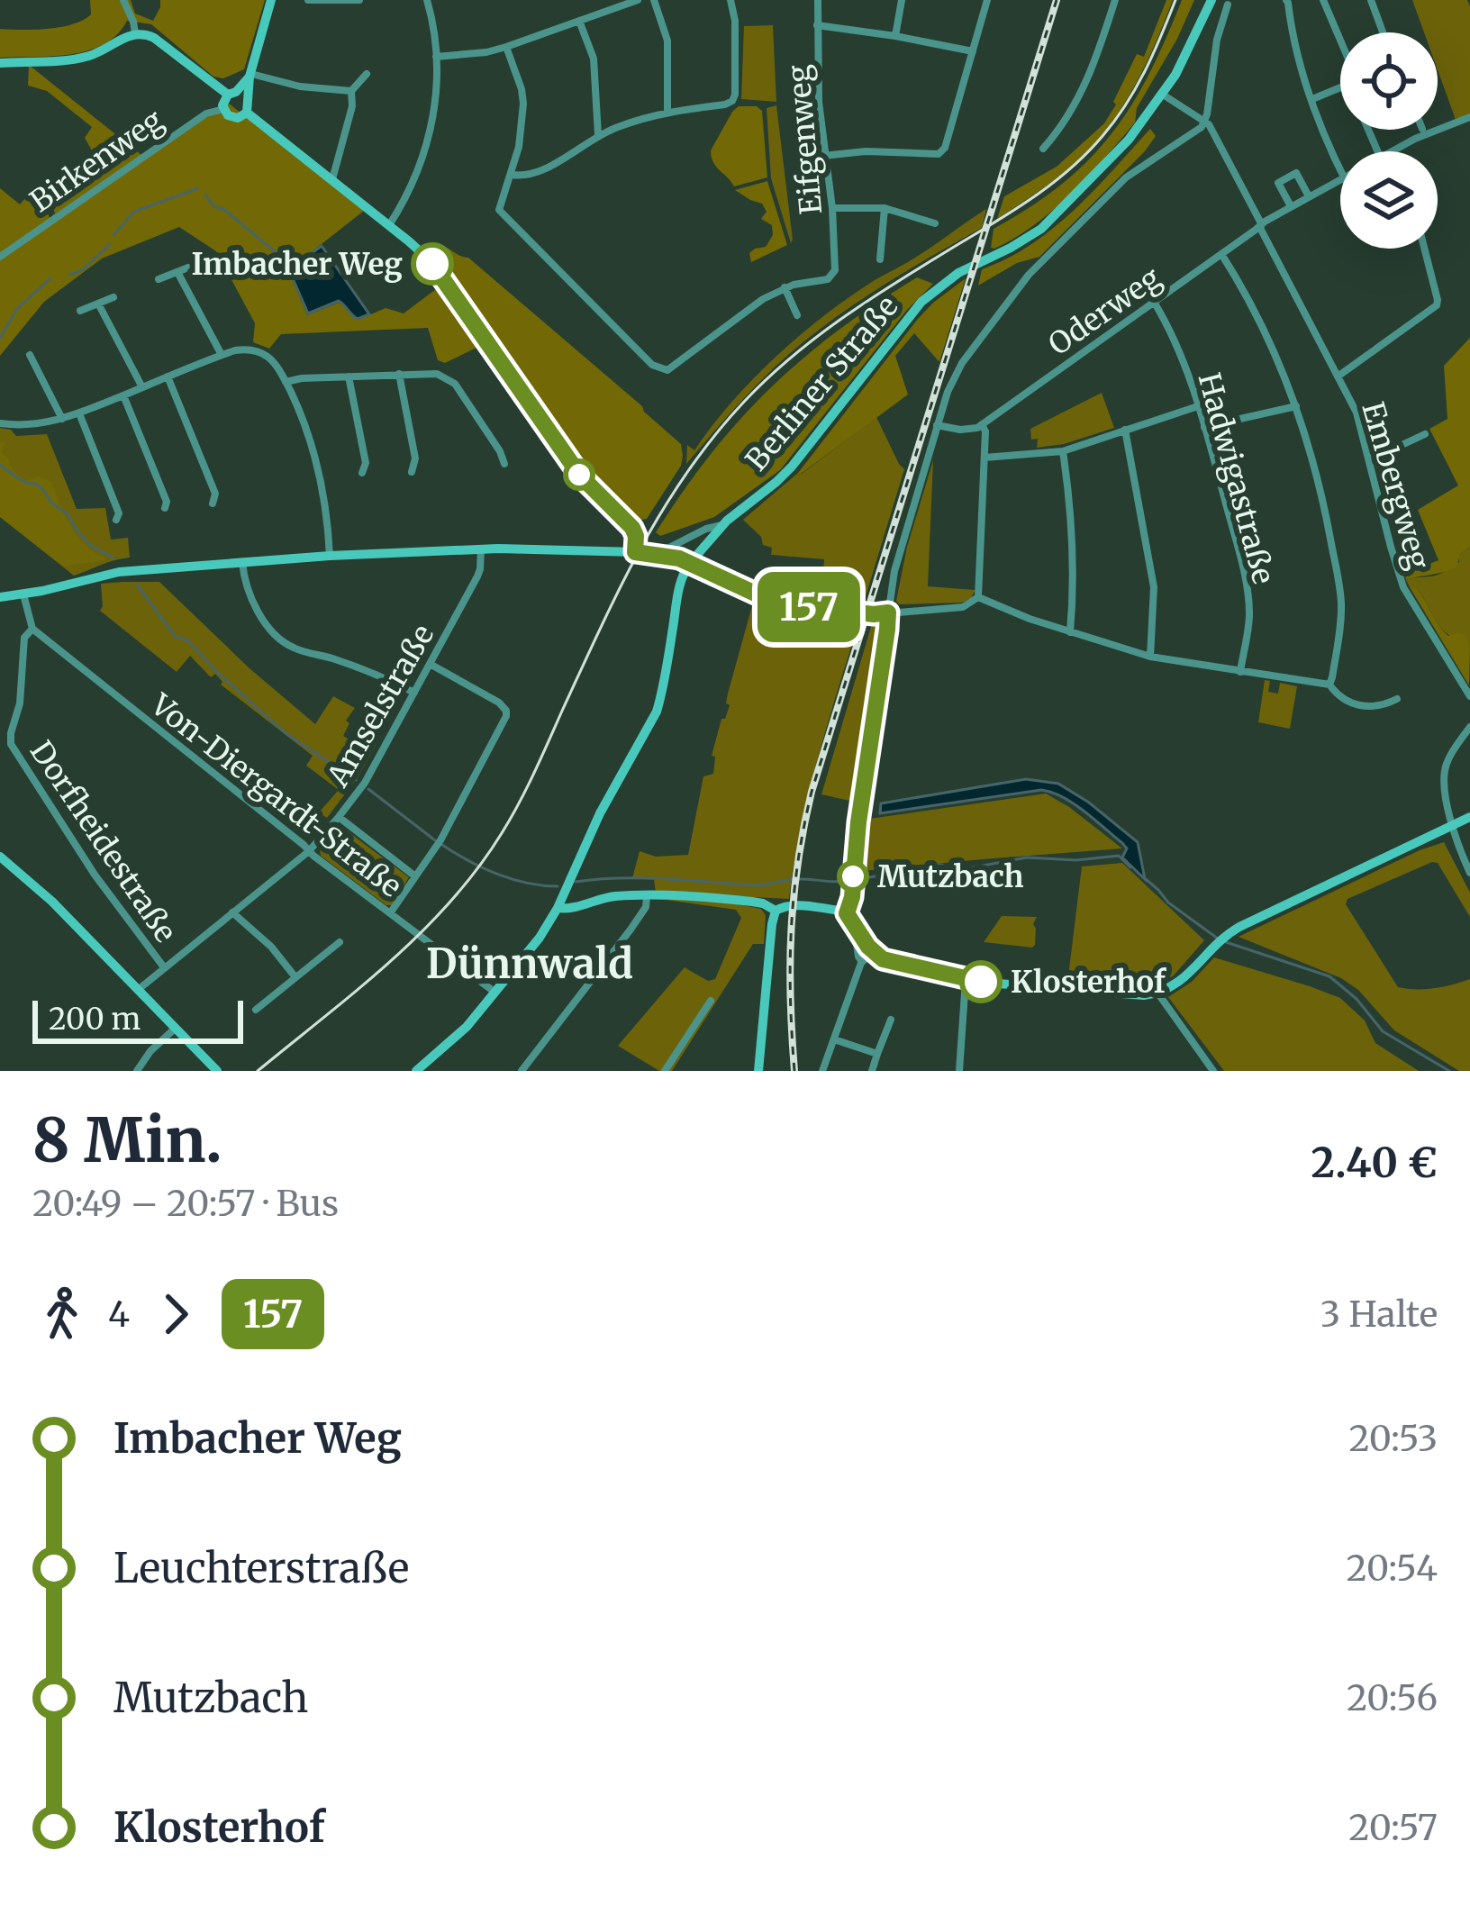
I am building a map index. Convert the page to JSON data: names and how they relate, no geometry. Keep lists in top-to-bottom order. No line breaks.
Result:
{"streets":{"main road":["Berliner Straße"],"street":["Eifgenweg","Birkenweg","Oderweg","Hadwigastraße","Embergweg","Amselstraße","Von-Diergardt-Straße","Dorfheidestraße"]},"crossings":[["Oderweg","Hadwigastraße"],["Oderweg","Embergweg"],["Berliner Straße","Von-Diergardt-Straße"],["Amselstraße","Von-Diergardt-Straße"],["Amselstraße","Dorfheidestraße"],["Von-Diergardt-Straße","Dorfheidestraße"]],"districts":["Dünnwald"],"places":["Imbacher Weg","Mutzbach","Klosterhof"],"lines":["bus line 157"],"scale_bar":"200 m","page":{"on_map":"157","scale":"200 m","heading":["8 Min.","20:49 – 20:57 · Bus","2.40 €"],"legs":["4","157","3 Halte"],"list":[{"name":"Imbacher Weg","value":"20:53"},{"name":"Leuchterstraße","value":"20:54"},{"name":"Mutzbach","value":"20:56"},{"name":"Klosterhof","value":"20:57"}]}}
